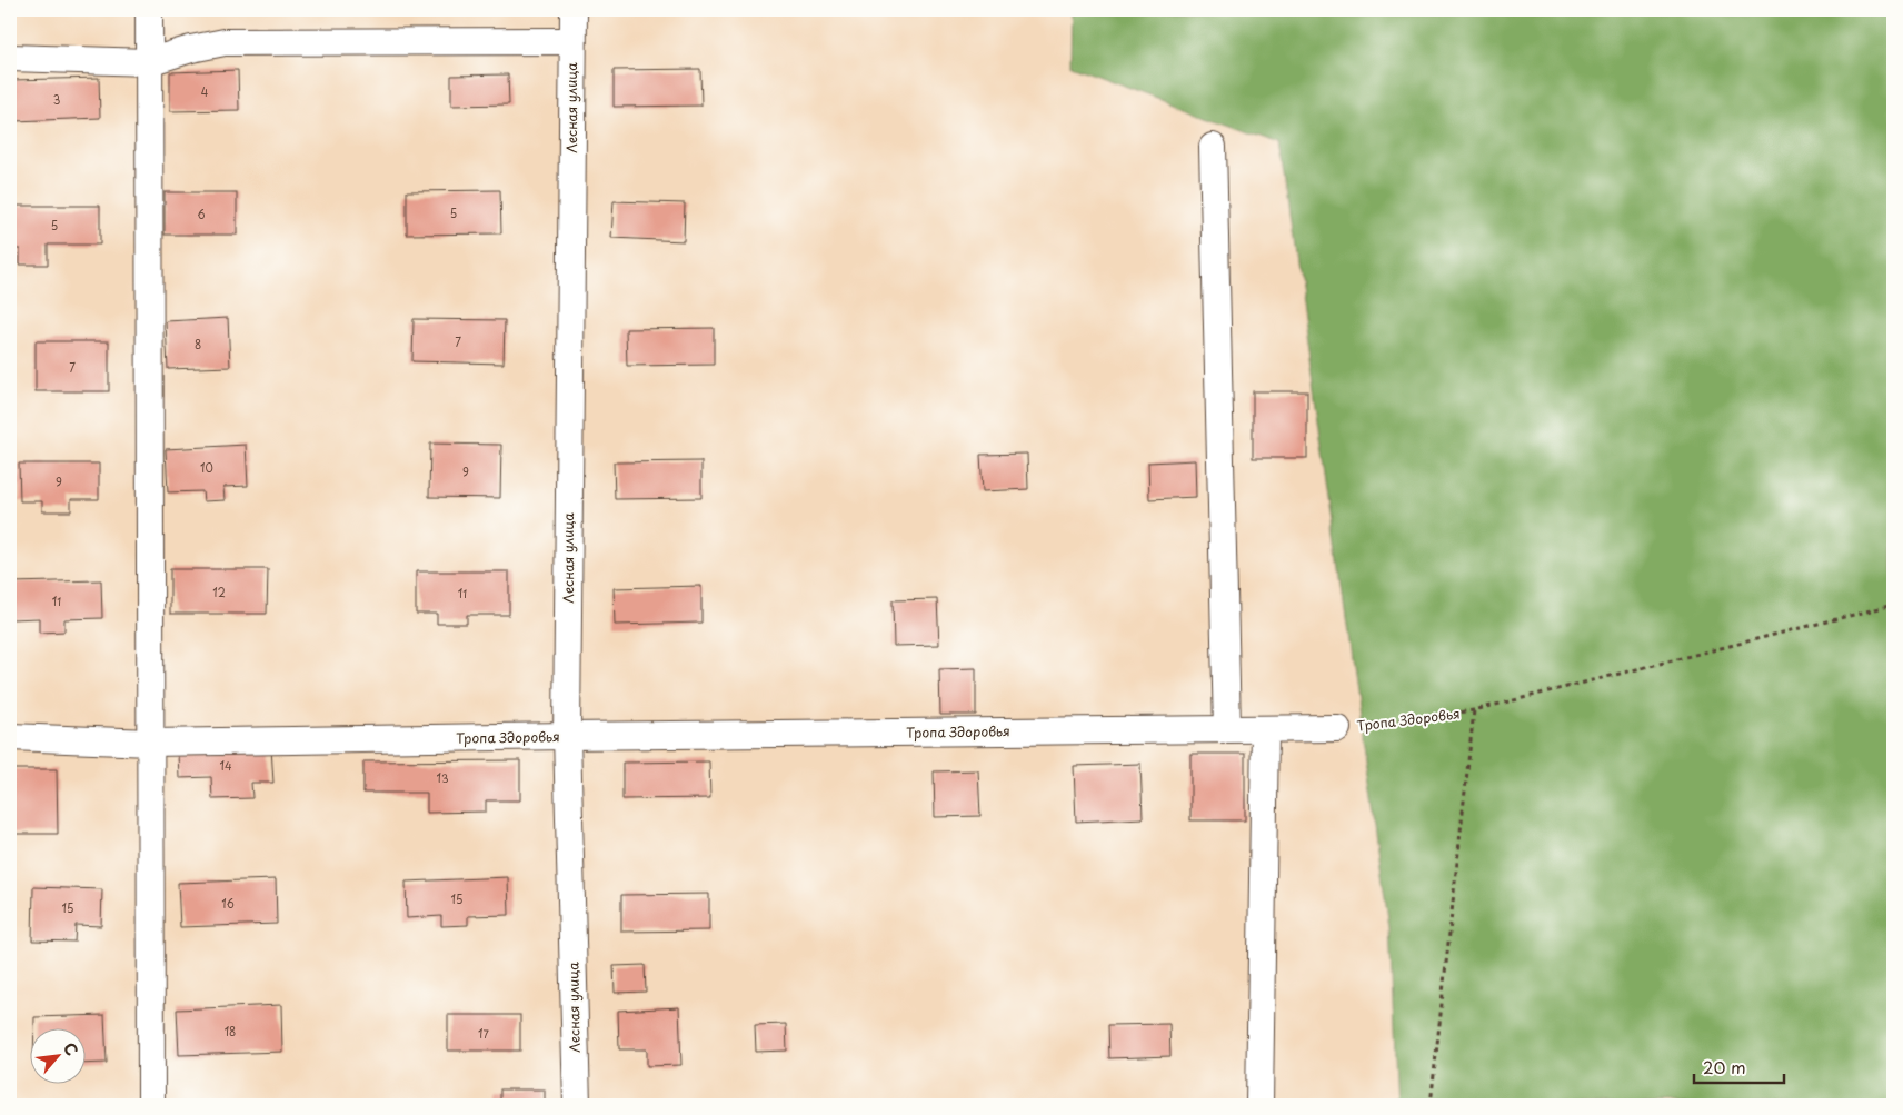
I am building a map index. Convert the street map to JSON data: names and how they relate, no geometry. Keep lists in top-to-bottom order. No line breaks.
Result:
{"streets":{"street":["Лесная улица","Тропа Здоровья"]},"crossings":[["Лесная улица","Тропа Здоровья"]],"house_numbers":["4","3","5","6","5","7","8","7","10","9","9","12","11","11","14","13","15","16","15","18","17"],"scale_bar":"20 m","north":"top right"}
